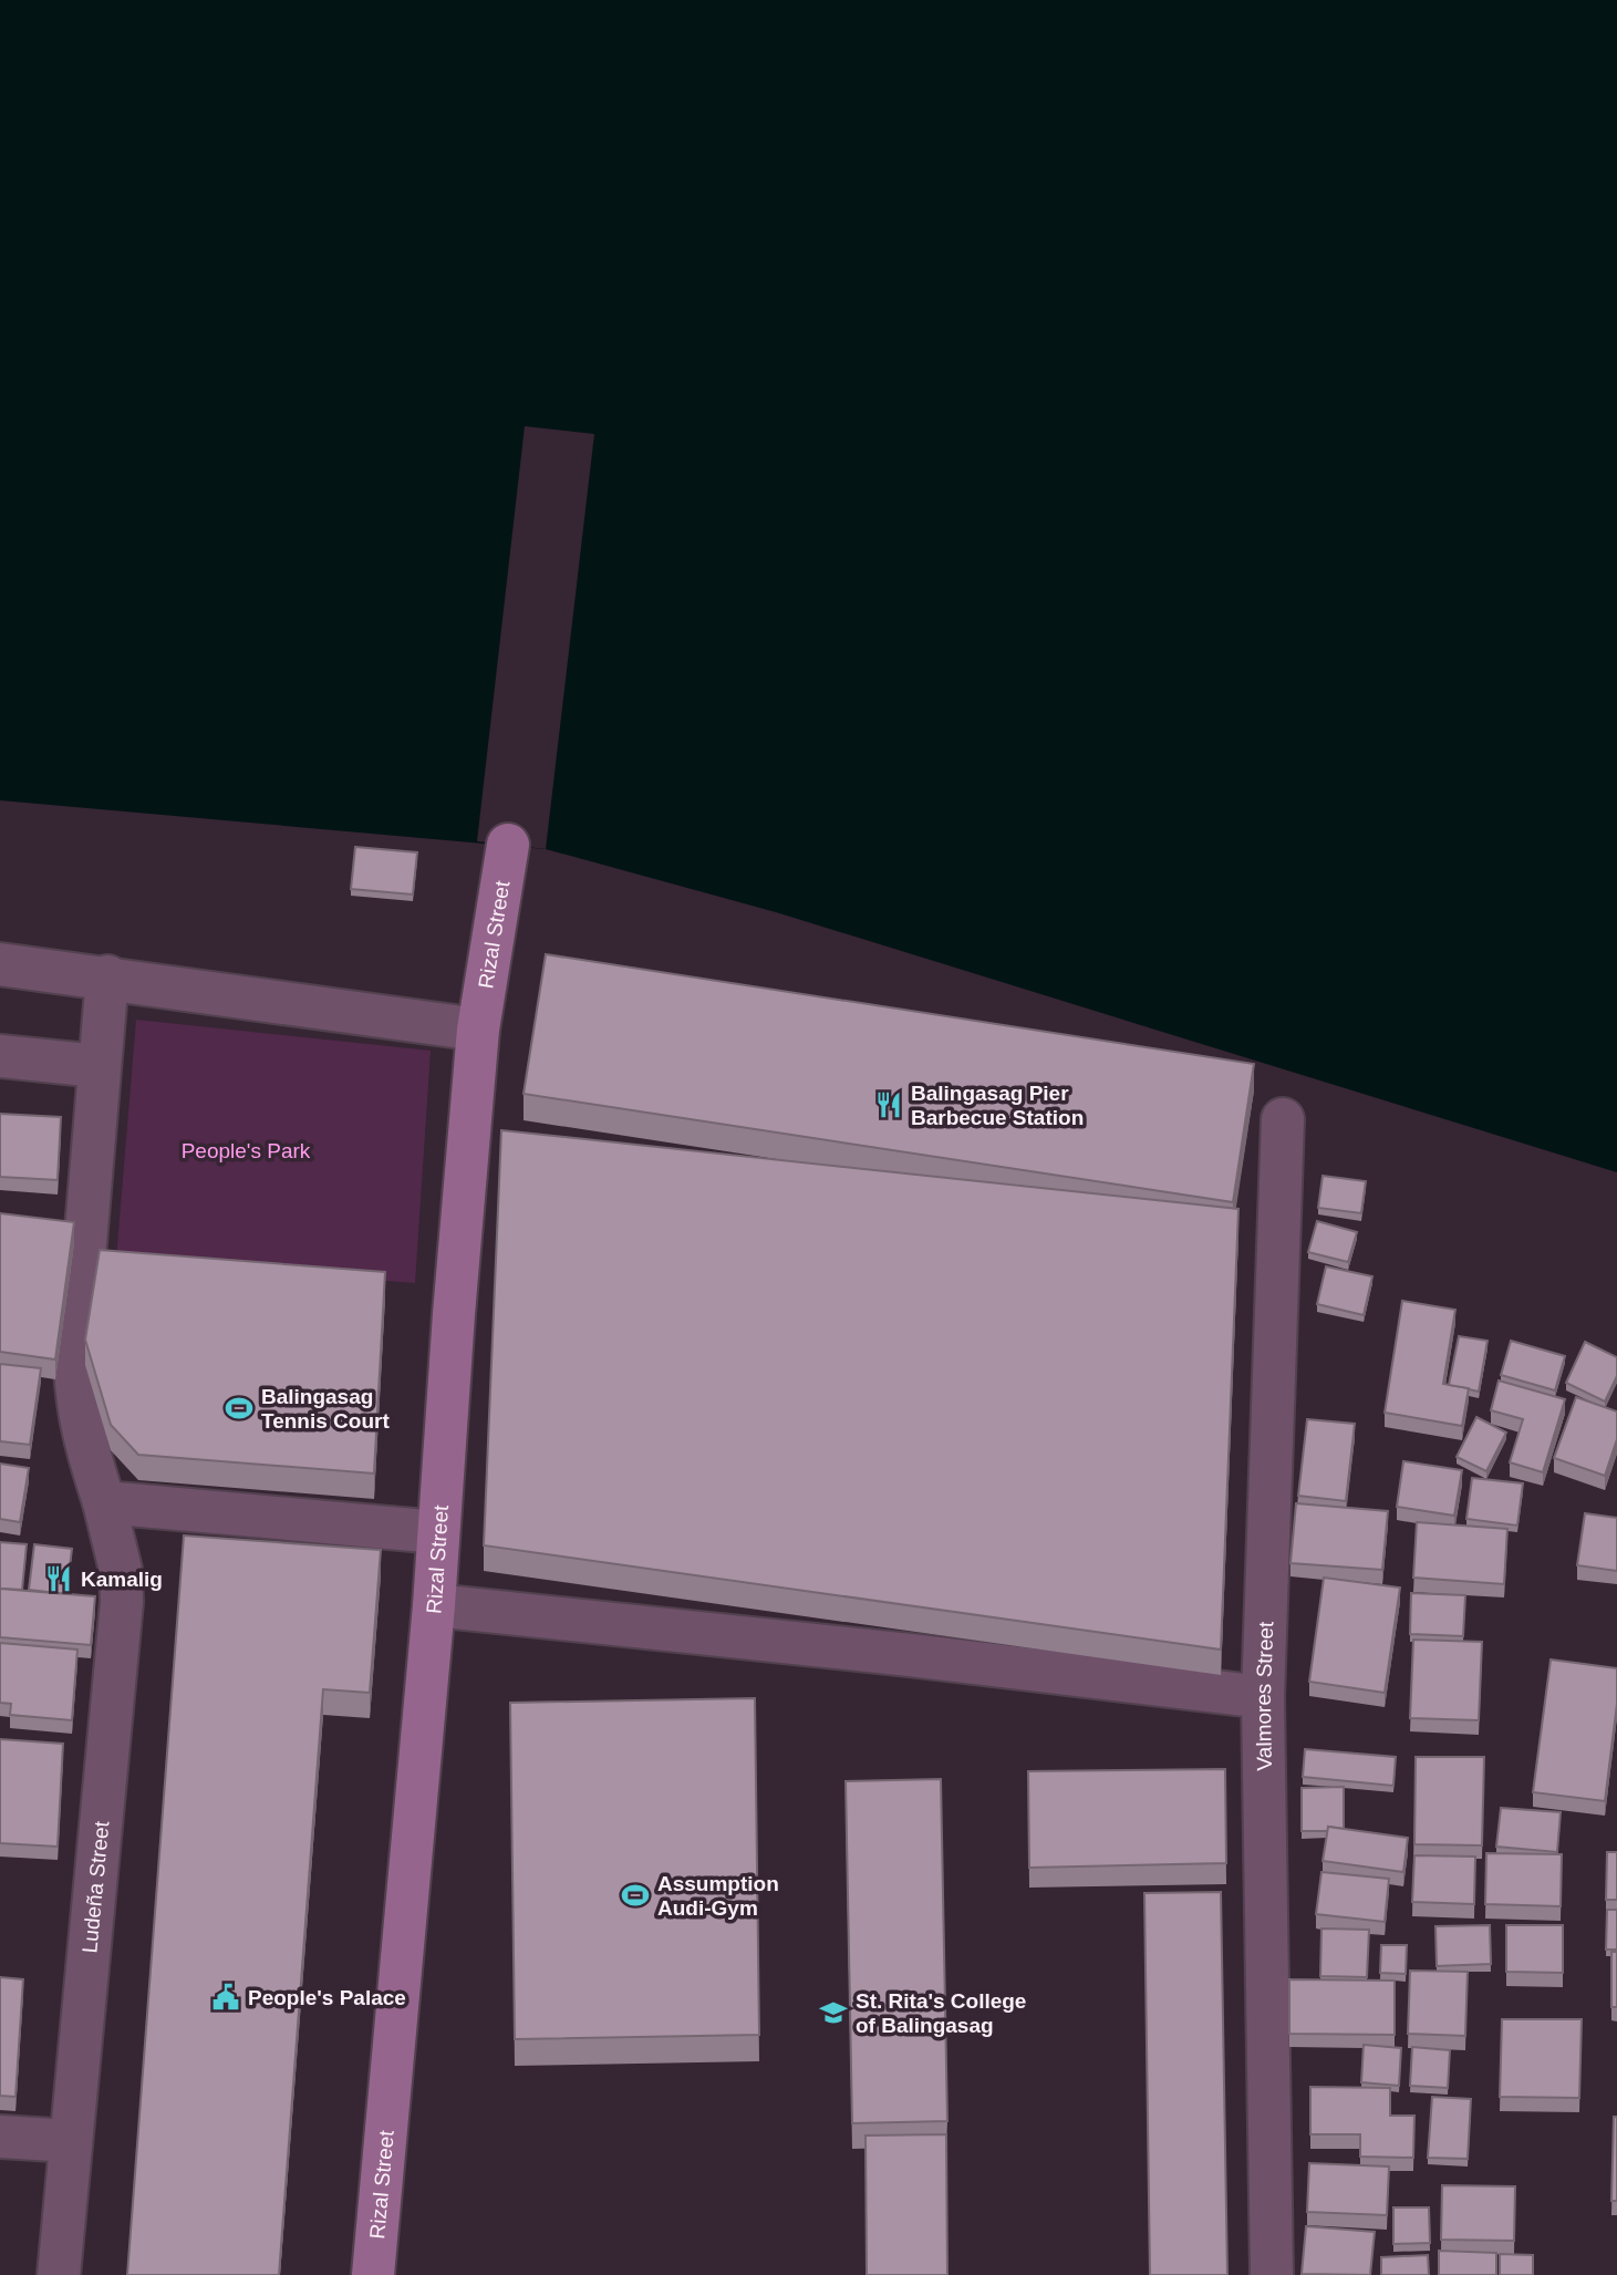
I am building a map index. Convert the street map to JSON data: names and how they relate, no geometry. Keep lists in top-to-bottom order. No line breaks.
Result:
{"streets":{"street":["Rizal Street","Valmores Street","Ludeña Street"]},"parks":["People's Park"],"places":{"restaurant":["Balingasag Pier Barbecue Station","Kamalig"],"sports":["Balingasag Tennis Court","Assumption Audi-Gym"],"public building":["People's Palace"],"school or university":["St. Rita's College of Balingasag"]}}
